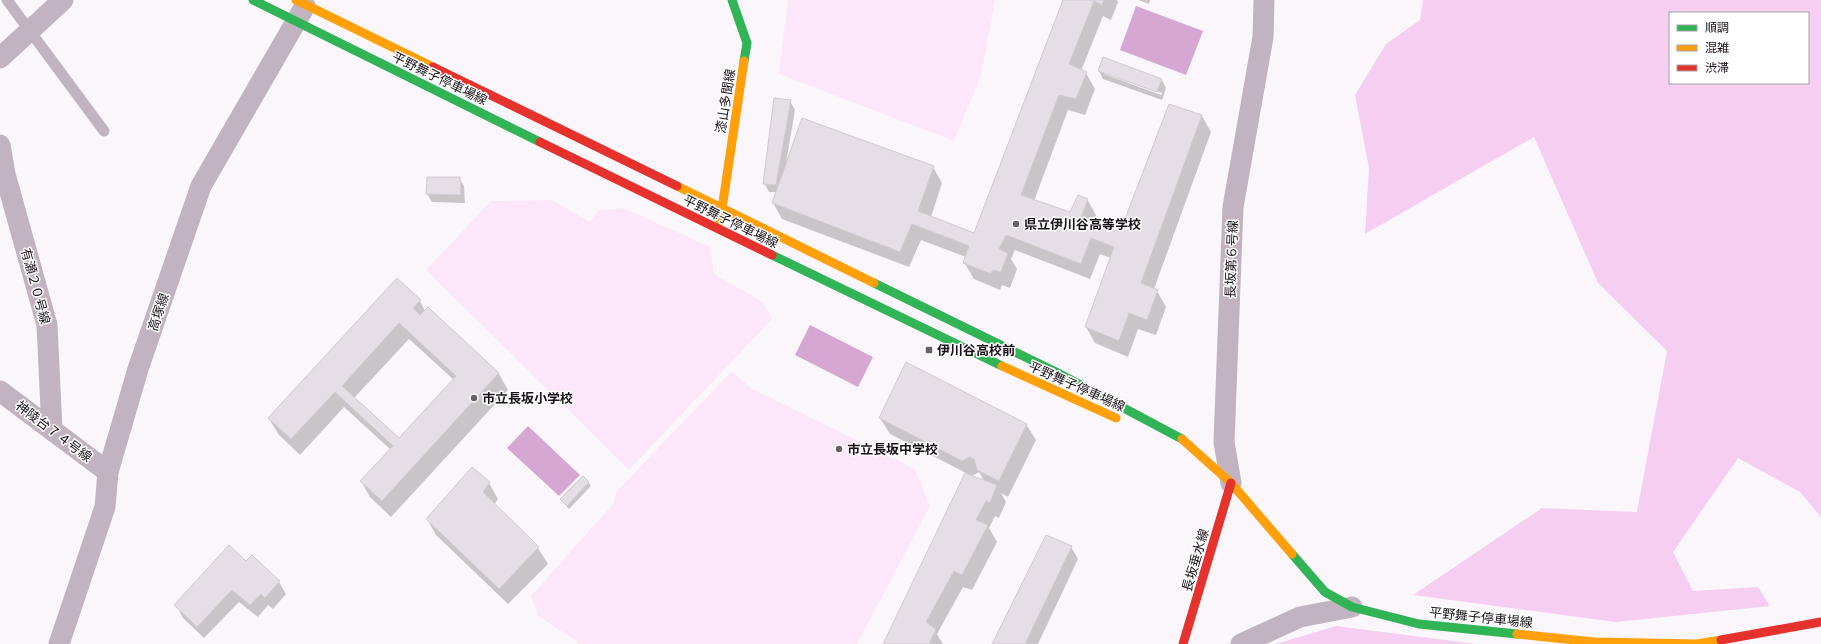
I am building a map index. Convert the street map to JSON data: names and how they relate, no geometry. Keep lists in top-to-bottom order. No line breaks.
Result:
{"streets":{"main road":["平野舞子停車場線","漆山多聞線","長坂垂水線"],"street":["長坂第６号線","有瀬２０号線","高塚線","神陵台７４号線"]},"crossings":[["平野舞子停車場線","漆山多聞線"],["平野舞子停車場線","長坂第６号線"],["平野舞子停車場線","高塚線"],["平野舞子停車場線","長坂垂水線"],["長坂第６号線","長坂垂水線"],["有瀬２０号線","神陵台７４号線"],["高塚線","神陵台７４号線"]],"places":{"other":["県立伊川谷高等学校","市立長坂小学校","市立長坂中学校"],"transit":["伊川谷高校前"]},"legend":["順調","混雑","渋滞"]}
